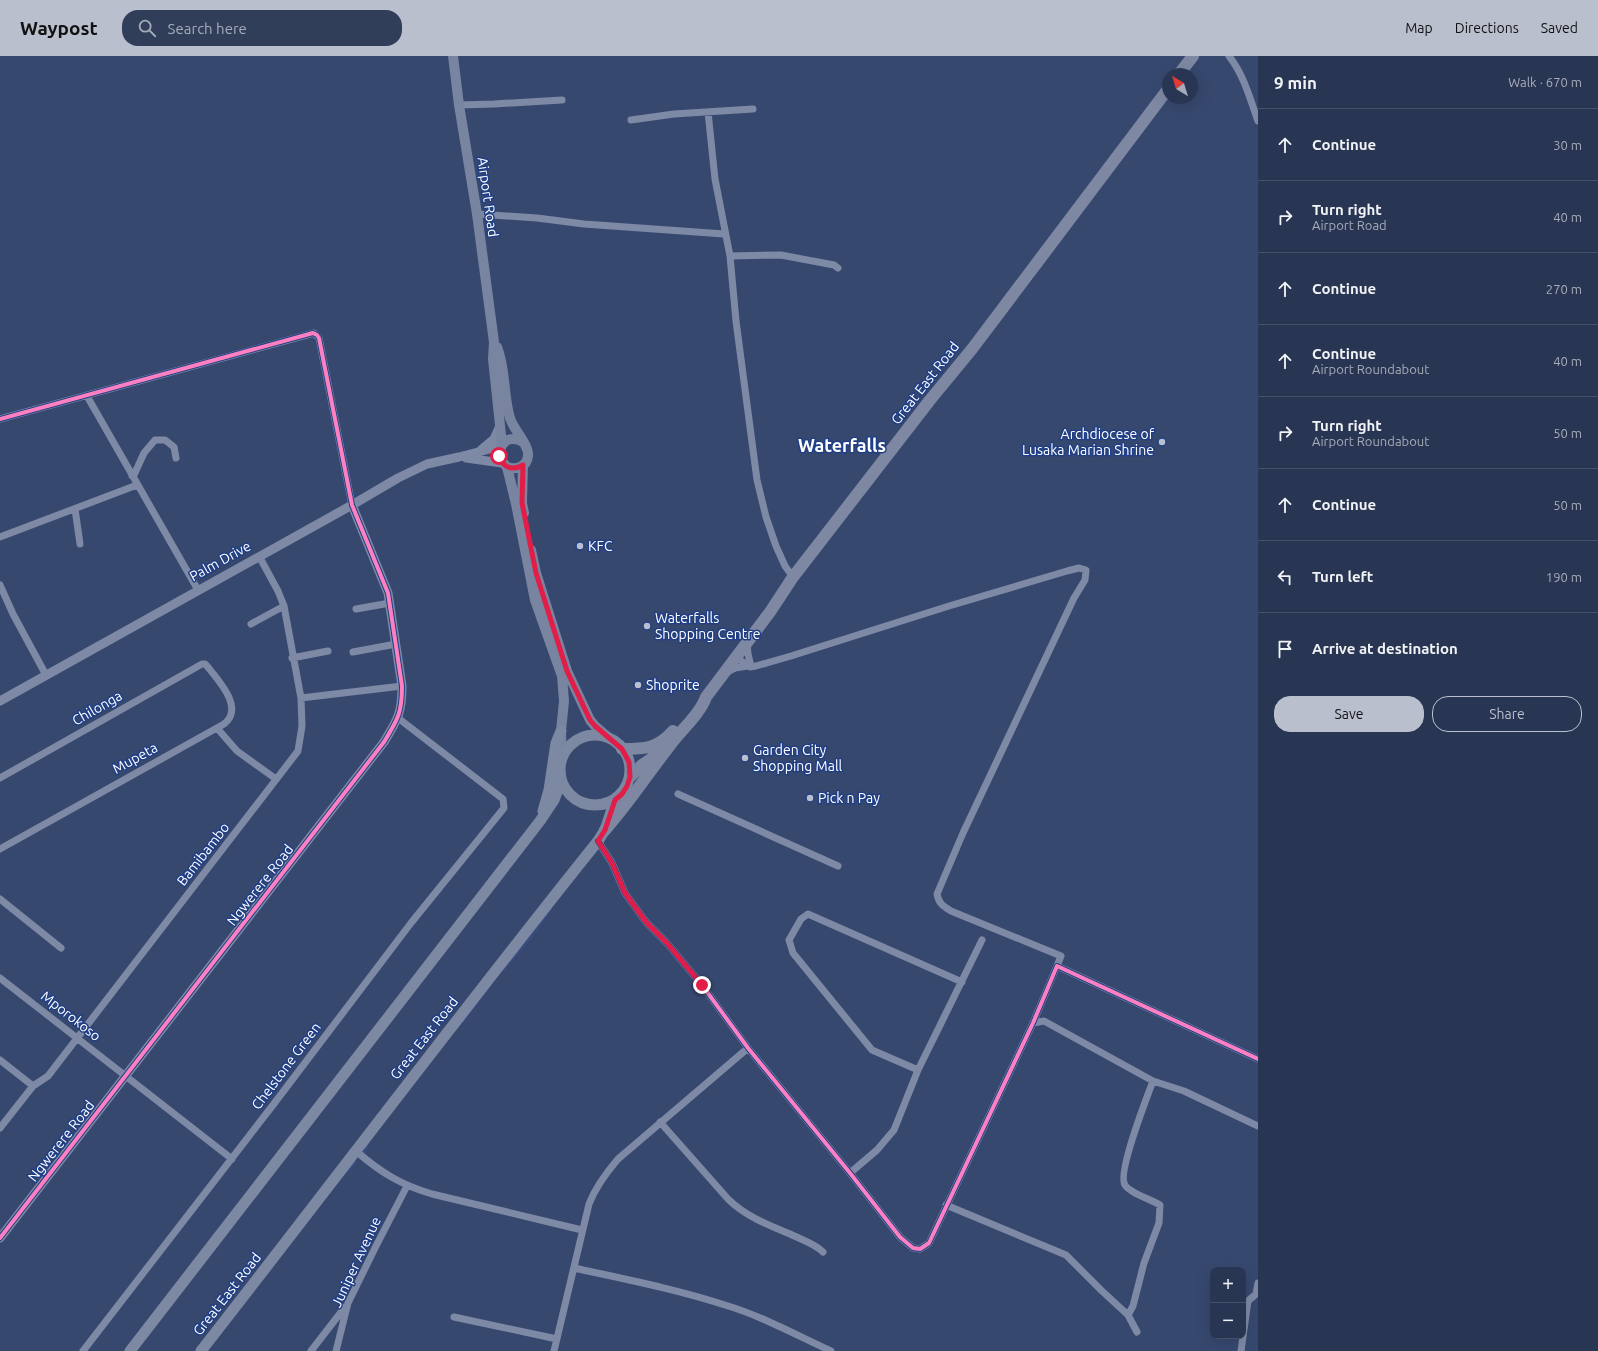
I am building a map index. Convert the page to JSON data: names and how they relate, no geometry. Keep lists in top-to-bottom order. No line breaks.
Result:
{"streets":{"highway":["Great East Road"],"main road":["Airport Road"],"street":["Palm Drive","Chilonga","Mupeta","Bamibambo","Ngwerere Road","Mporokoso","Chelstone Green","Juniper Avenue"]},"crossings":[["Airport Road","Palm Drive"],["Palm Drive","Bamibambo"],["Palm Drive","Ngwerere Road"],["Chilonga","Mupeta"],["Bamibambo","Mporokoso"],["Ngwerere Road","Mporokoso"],["Ngwerere Road","Chelstone Green"],["Mporokoso","Chelstone Green"]],"districts":["Waterfalls"],"places":["Archdiocese of Lusaka Marian Shrine","KFC","Waterfalls Shopping Centre","Shoprite","Garden City Shopping Mall","Pick n Pay"],"north":"top left","page":{"header":"Waypost","search":"Search here","nav":["Map","Directions","Saved"],"heading":["9 min","Walk · 670 m"],"list":[["Continue","30 m"],["Turn right","Airport Road","40 m"],["Continue","270 m"],["Continue","Airport Roundabout","40 m"],["Turn right","Airport Roundabout","50 m"],["Continue","50 m"],["Turn left","190 m"],"Arrive at destination"],"buttons":["Save","Share"],"map_buttons":["+","−"]}}
